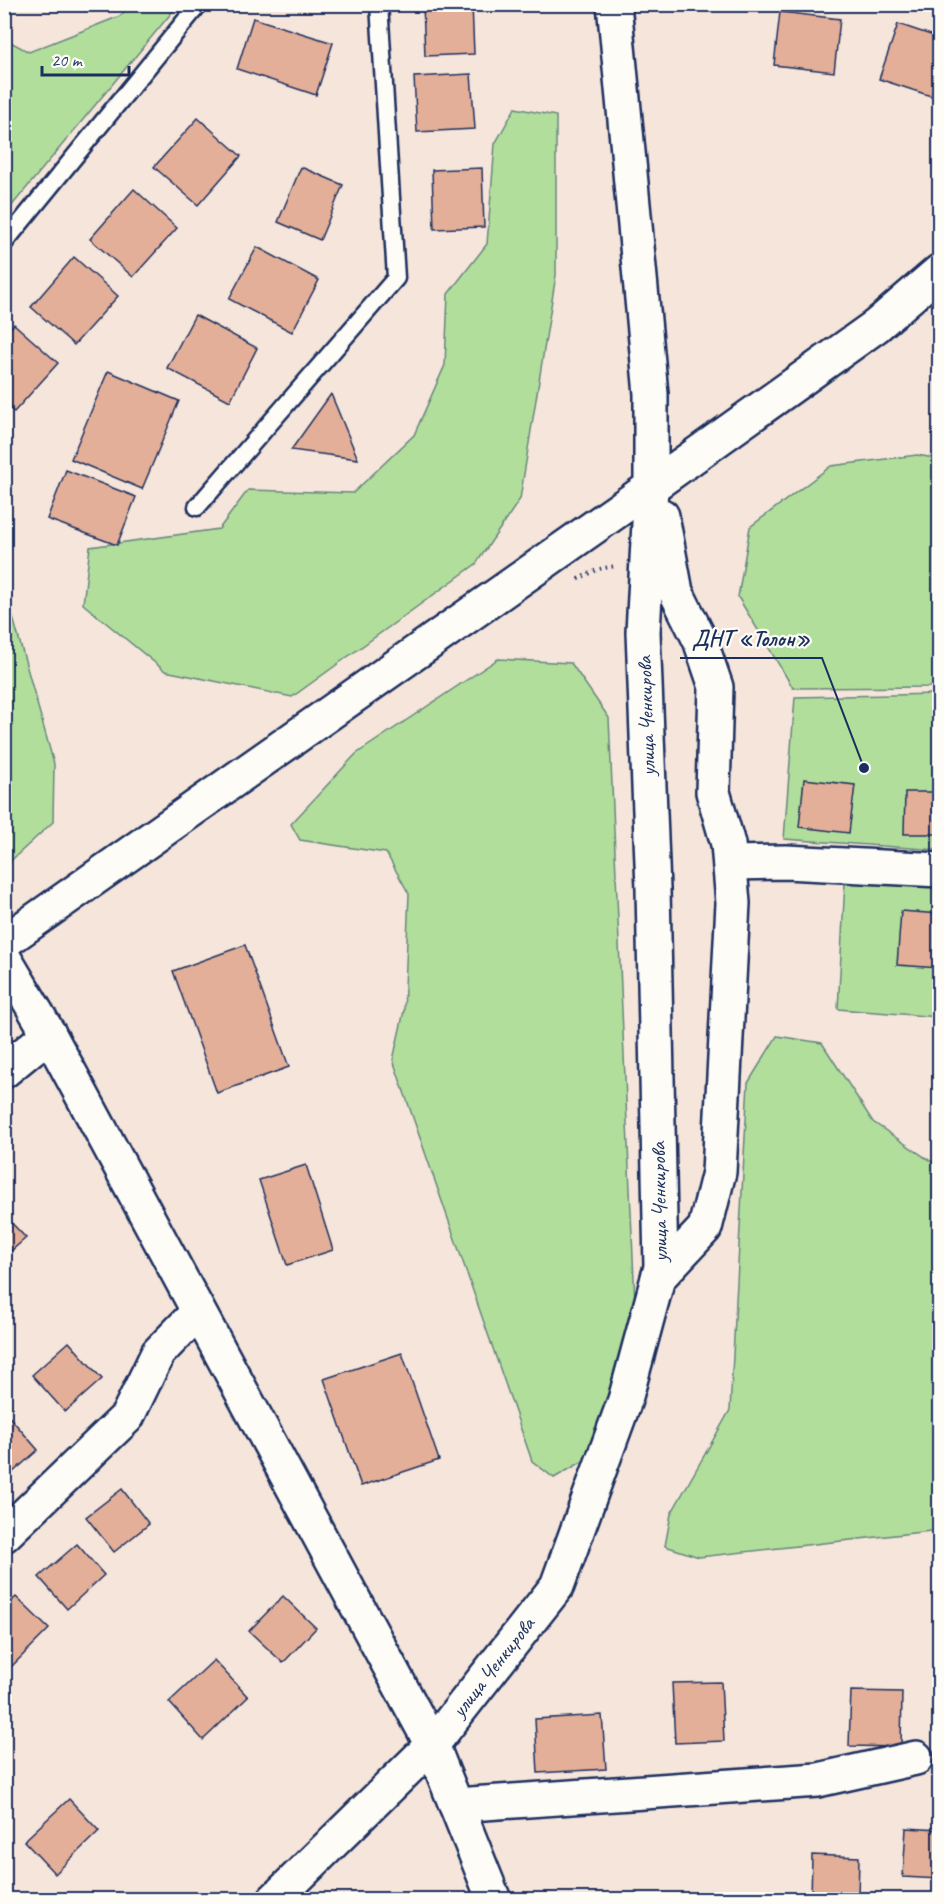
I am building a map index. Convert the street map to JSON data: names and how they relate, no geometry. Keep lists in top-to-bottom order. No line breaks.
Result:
{"streets":{"street":["улица Ченкирова"]},"places":["ДНТ «Толон»"],"scale_bar":"20 m"}
